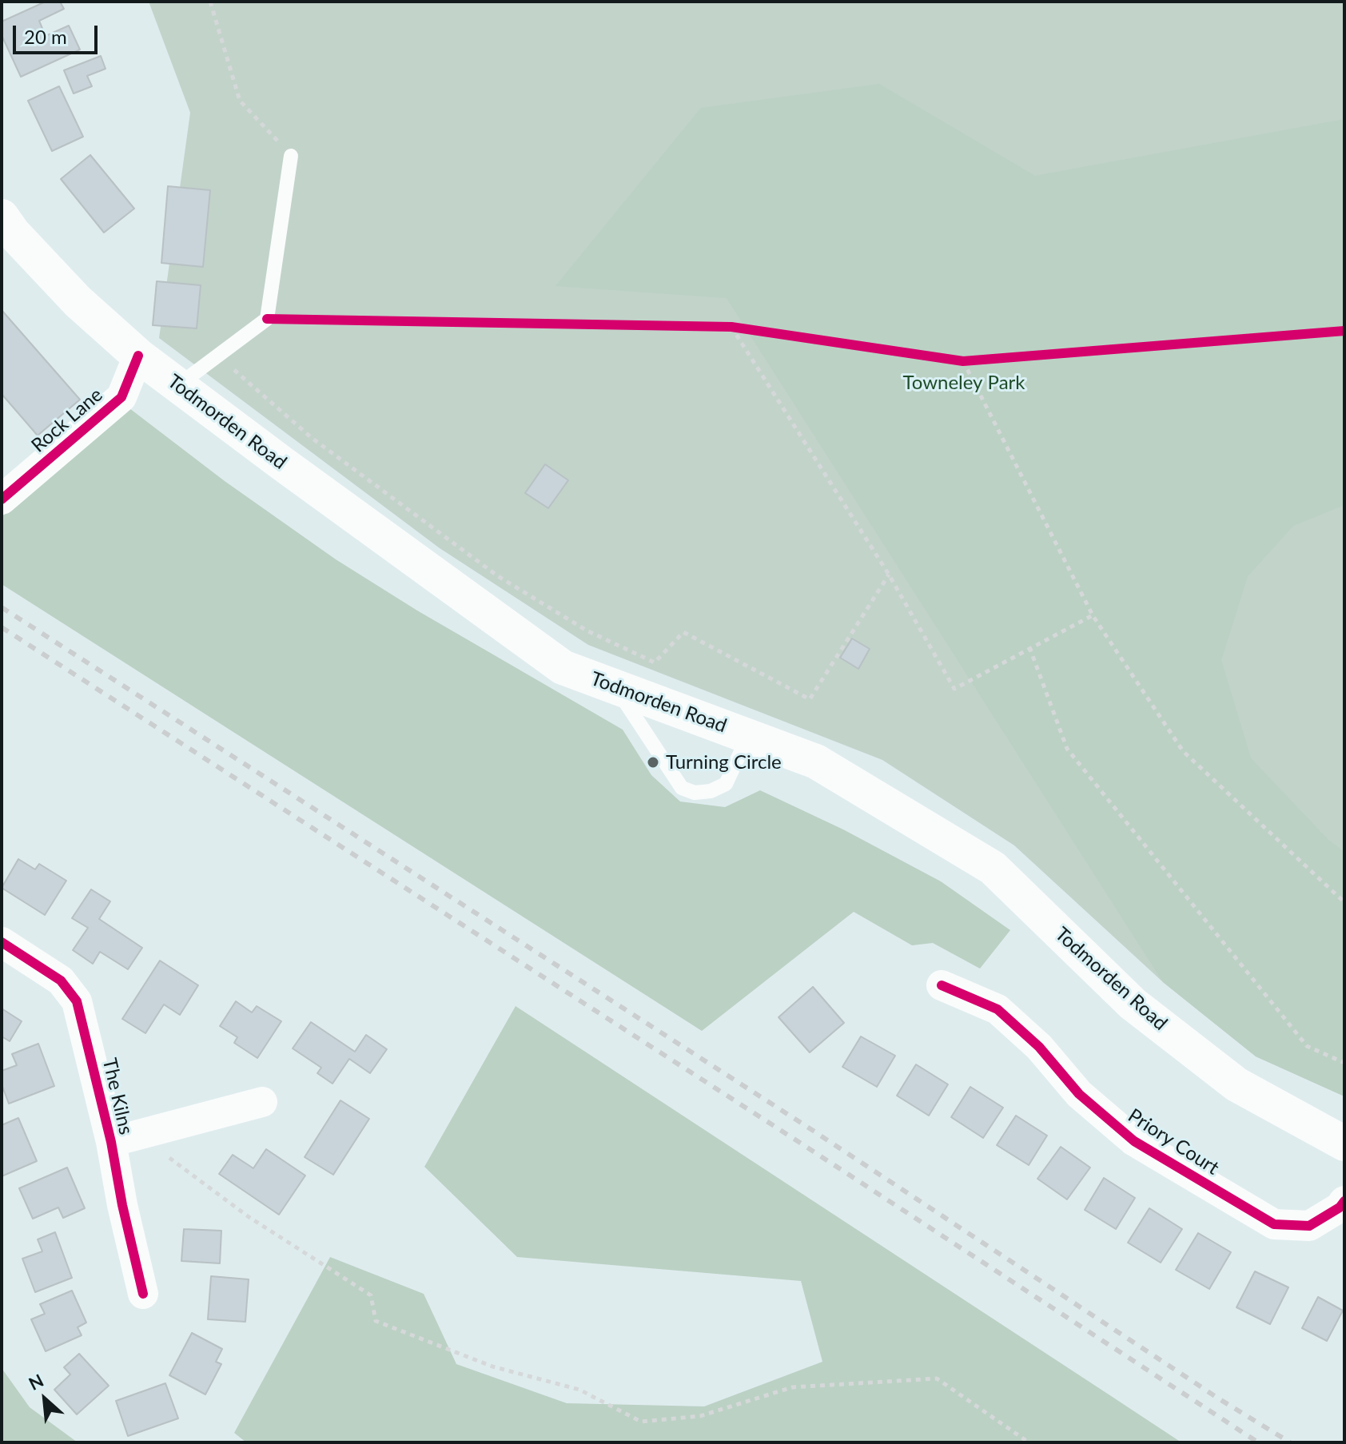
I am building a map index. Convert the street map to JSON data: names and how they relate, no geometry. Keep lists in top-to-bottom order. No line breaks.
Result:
{"streets":{"highway":["Todmorden Road"],"street":["Rock Lane","The Kilns","Priory Court"]},"crossings":[["Rock Lane","Todmorden Road"]],"parks":["Towneley Park"],"places":["Turning Circle"],"scale_bar":"20 m","north":"top left"}
